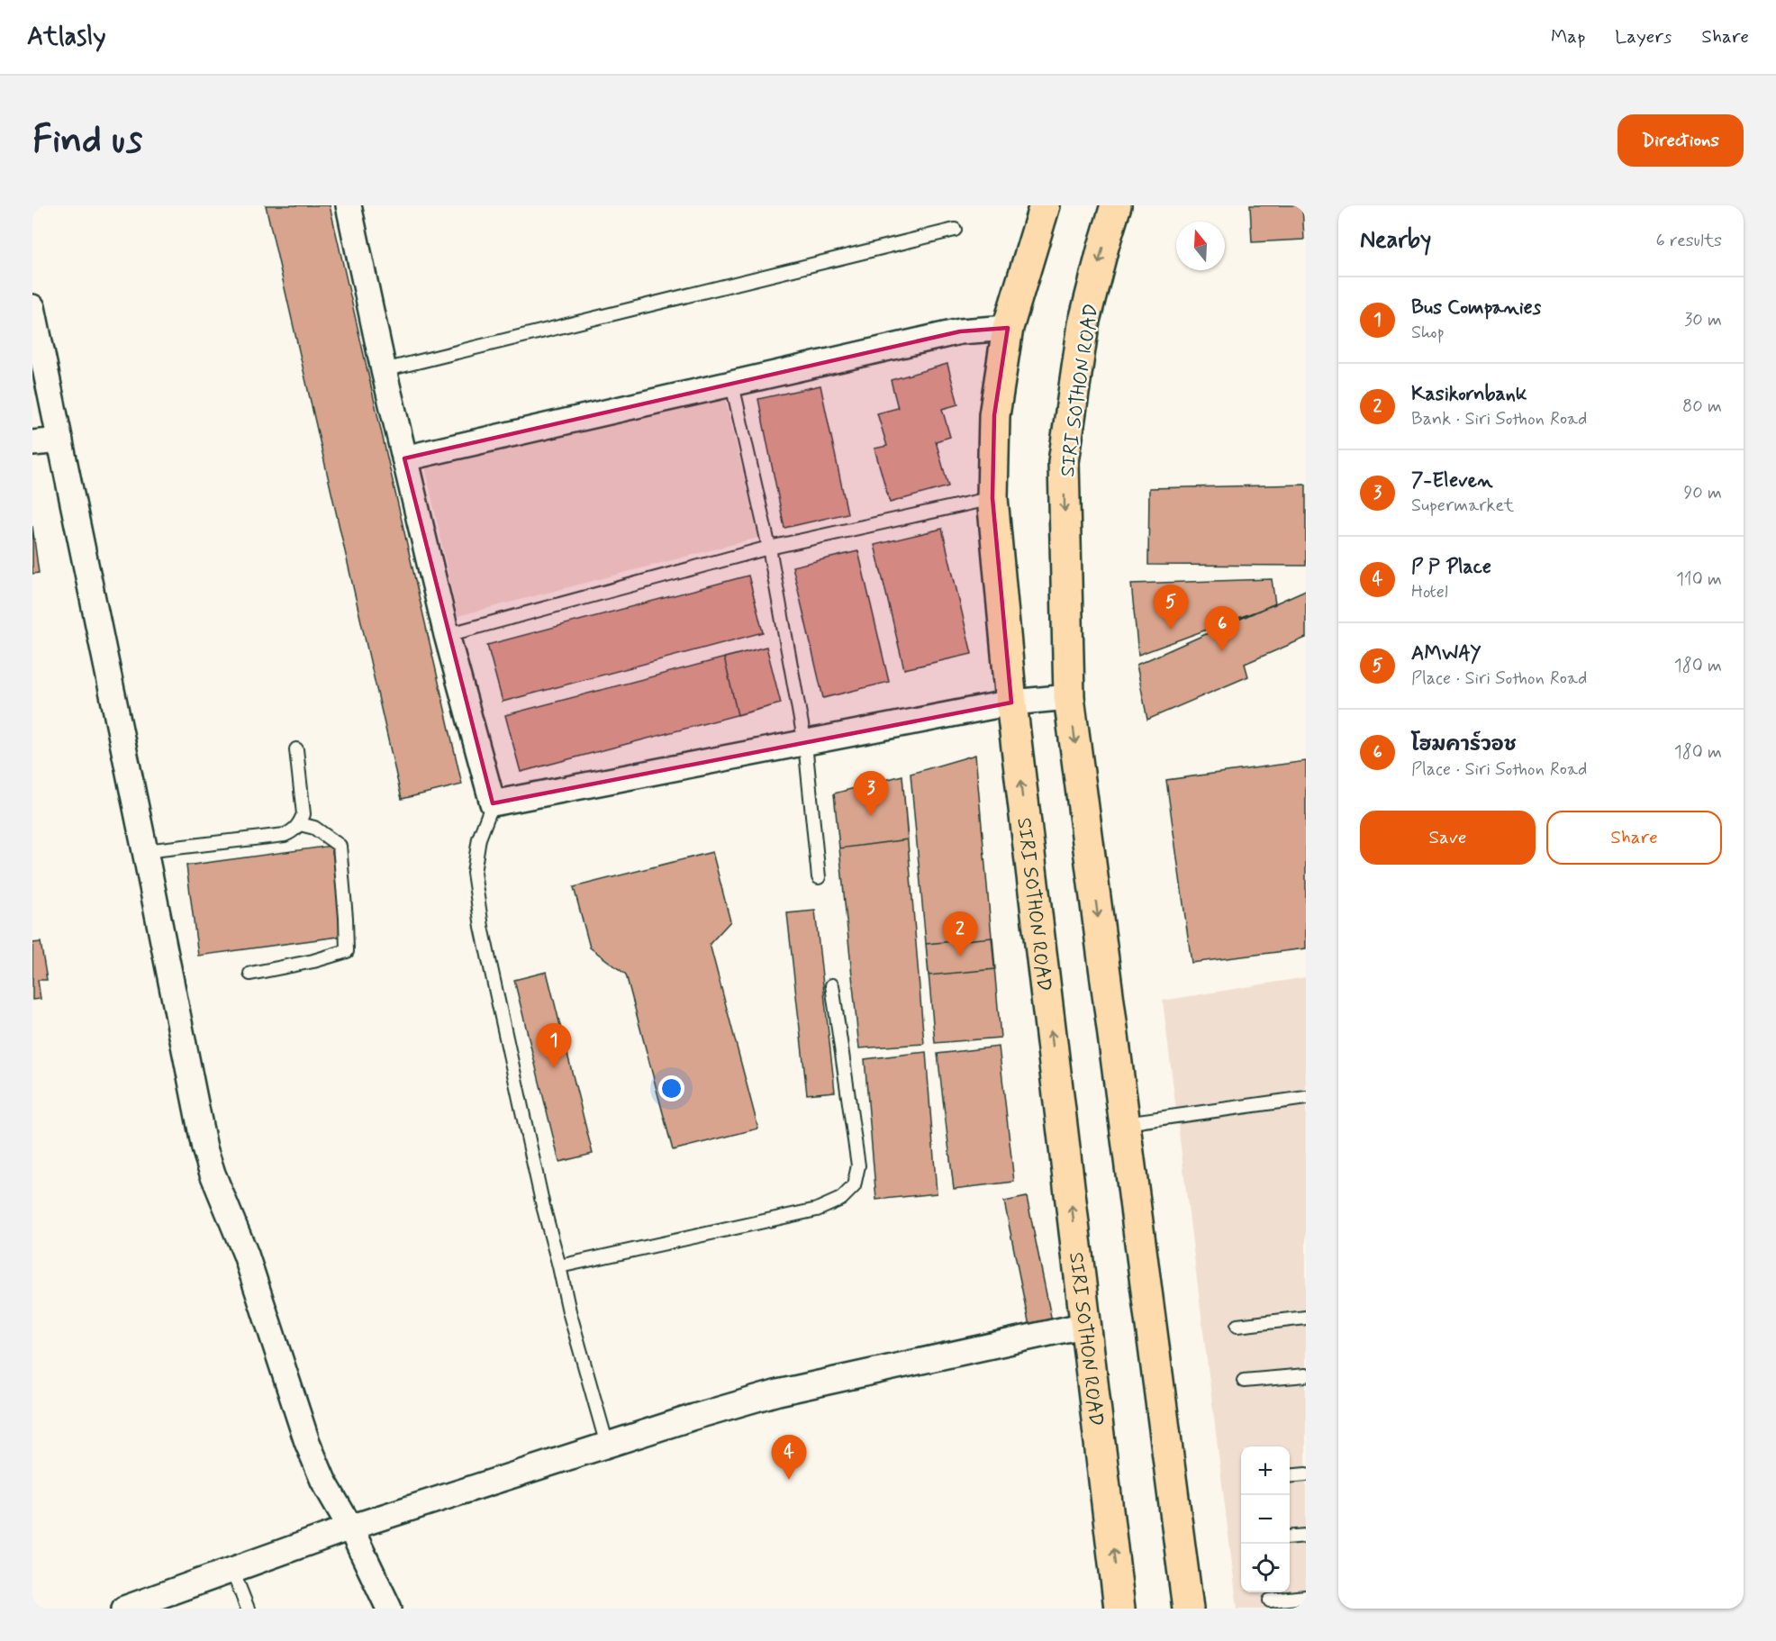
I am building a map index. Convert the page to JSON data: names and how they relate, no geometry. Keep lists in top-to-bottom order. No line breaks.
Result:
{"streets":{"main road":["SIRI SOTHON ROAD"]},"north":"top","page":{"header":"Atlasly","nav":["Map","Layers","Share"],"buttons":["Directions",["Save","Share"]],"title":"Find us","heading":["Nearby","6 results"],"list":[{"mark":"1","name":"Bus Companies","note":"Shop","value":"30 m"},{"mark":"2","name":"Kasikornbank","note":"Bank · Siri Sothon Road","value":"80 m"},{"mark":"3","name":"7-Eleven","note":"Supermarket","value":"90 m"},{"mark":"4","name":"P P Place","note":"Hotel","value":"110 m"},{"mark":"5","name":"AMWAY","note":"Place · Siri Sothon Road","value":"180 m"},{"mark":"6","name":"โฮมคาร์วอช","note":"Place · Siri Sothon Road","value":"180 m"}],"pins":["5","6","3","2","1","4"],"map_buttons":["+","−"]}}
